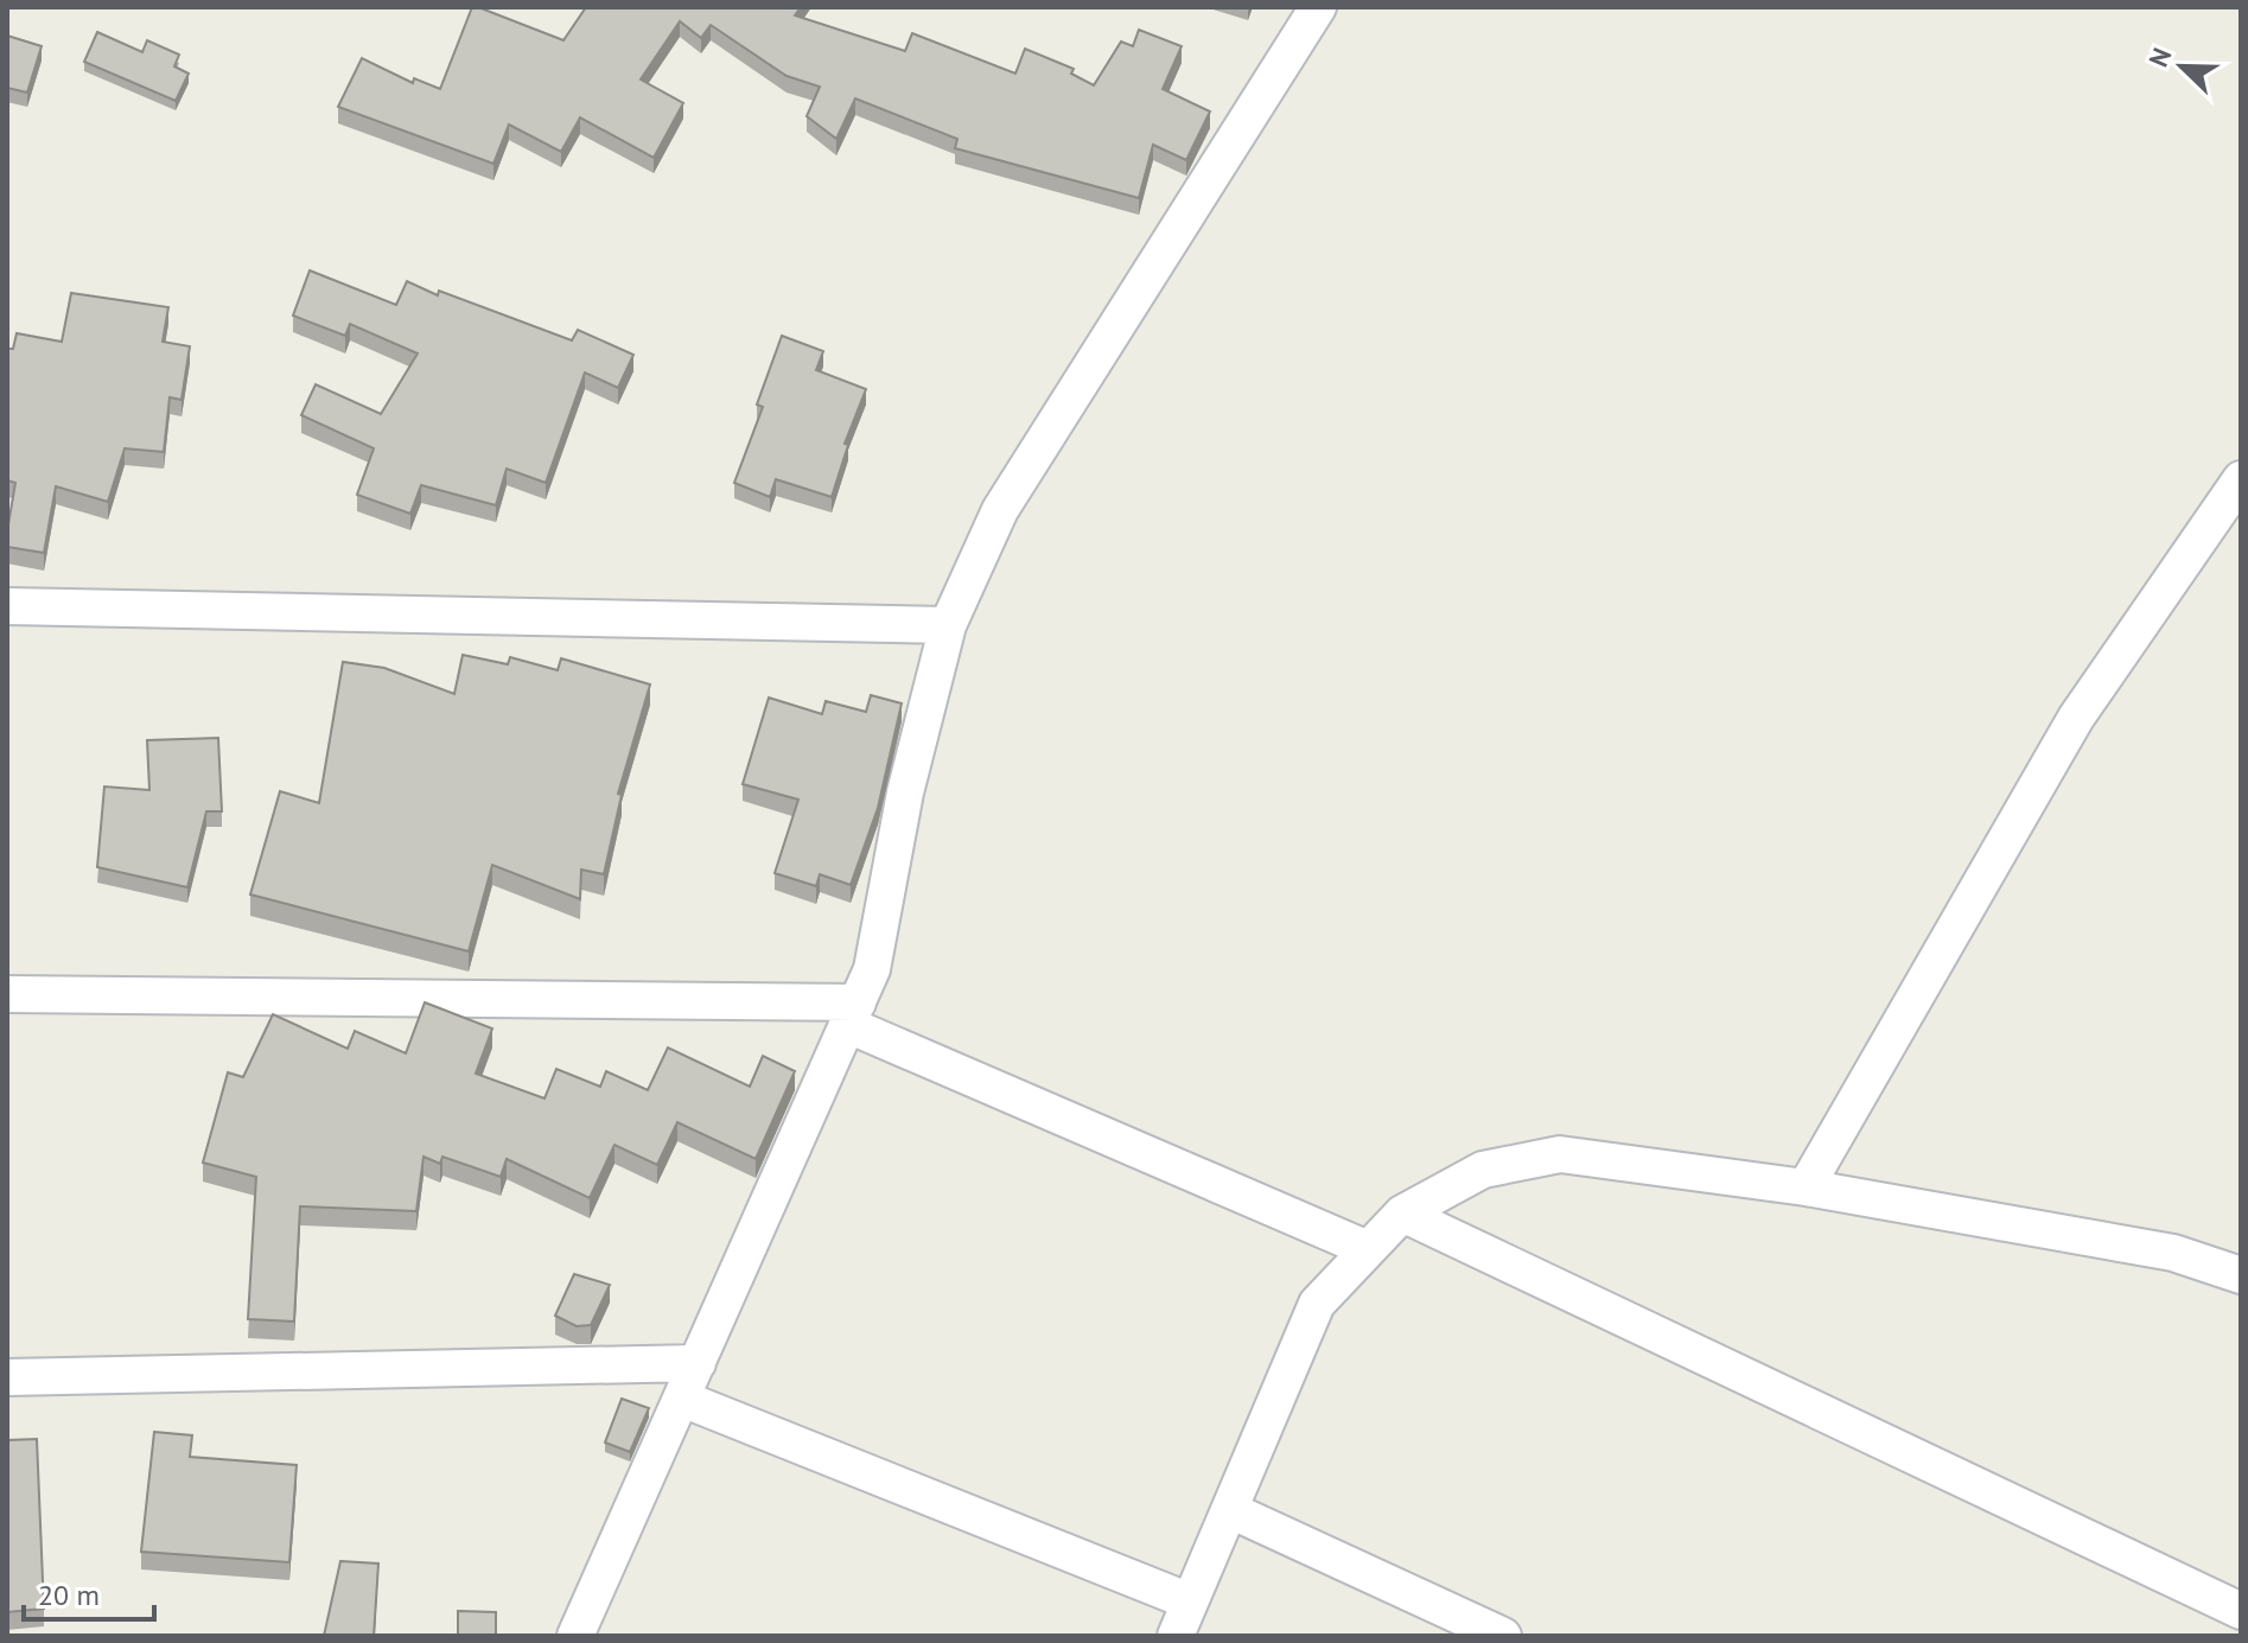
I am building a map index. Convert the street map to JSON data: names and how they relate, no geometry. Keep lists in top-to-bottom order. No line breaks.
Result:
{"scale_bar":"20 m","north":"top left"}
